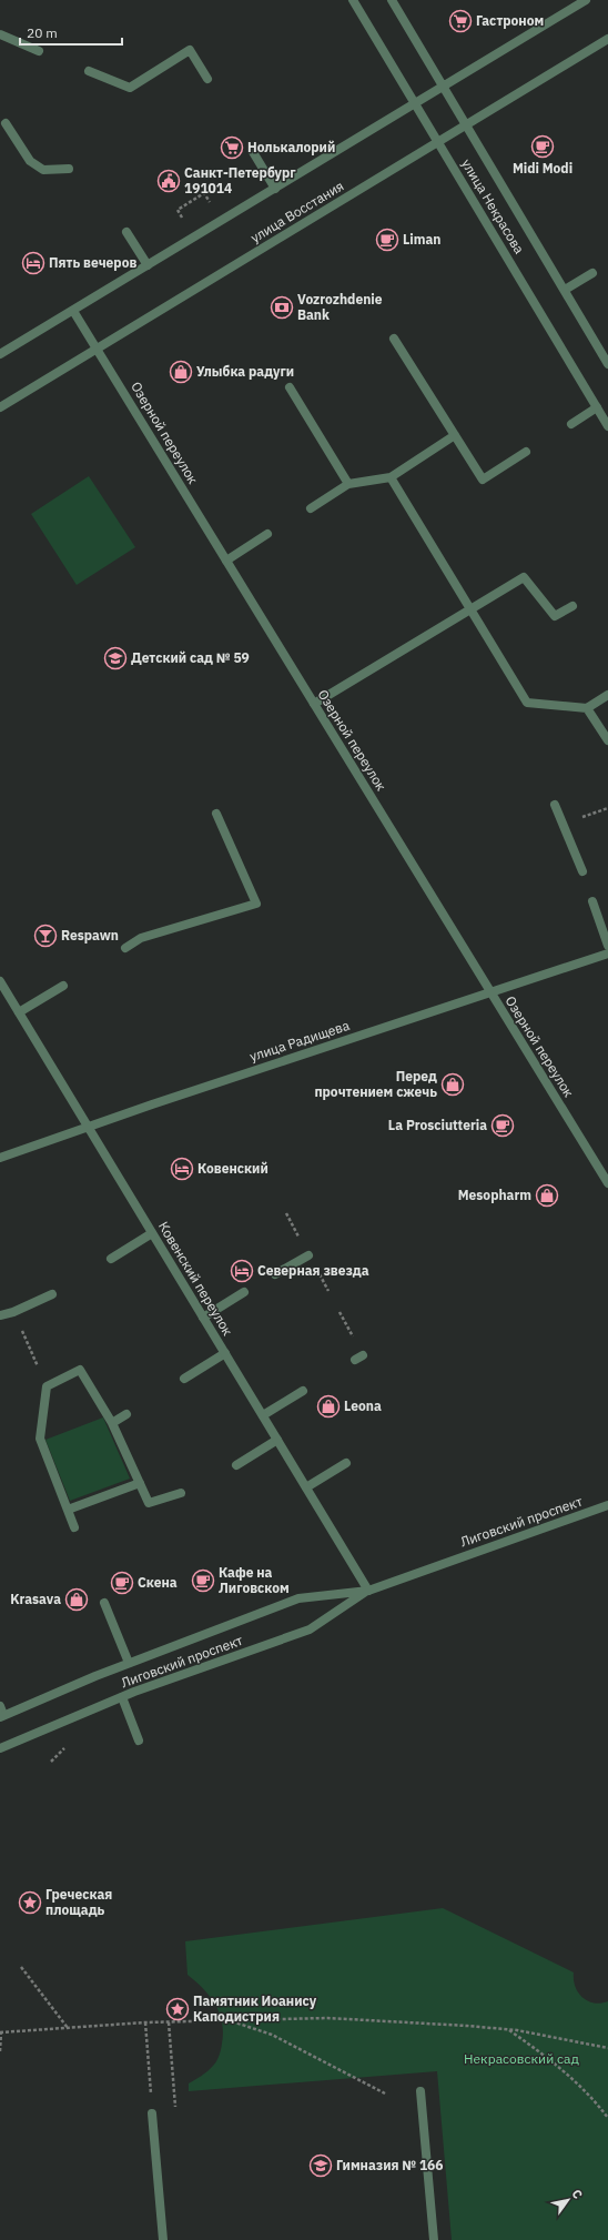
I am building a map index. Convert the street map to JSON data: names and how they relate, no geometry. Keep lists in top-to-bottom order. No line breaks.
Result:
{"streets":{"street":["улица Некрасова","улица Восстания","Озерной переулок","улица Радищева","Ковенский переулок","Лиговский проспект"]},"crossings":[["улица Некрасова","улица Восстания"],["улица Восстания","Озерной переулок"],["Озерной переулок","улица Радищева"],["улица Радищева","Ковенский переулок"],["Ковенский переулок","Лиговский проспект"]],"parks":["Некрасовский сад"],"places":{"supermarket":["Гастроном","Нолькалорий"],"cafe":["Midi Modi","Liman","La Prosciutteria","Кафе на Лиговском","Скена"],"public building":["Санкт-Петербург 191014"],"hotel":["Пять вечеров","Ковенский","Северная звезда"],"bank":["Vozrozhdenie Bank"],"shop":["Улыбка радуги","Перед прочтением сжечь","Mesopharm","Leona","Krasava"],"school or university":["Детский сад № 59","Гимназия № 166"],"bar":["Respawn"],"place":["Греческая площадь","Памятник Иоанису Каподистрия"]},"scale_bar":"20 m","north":"top right"}
